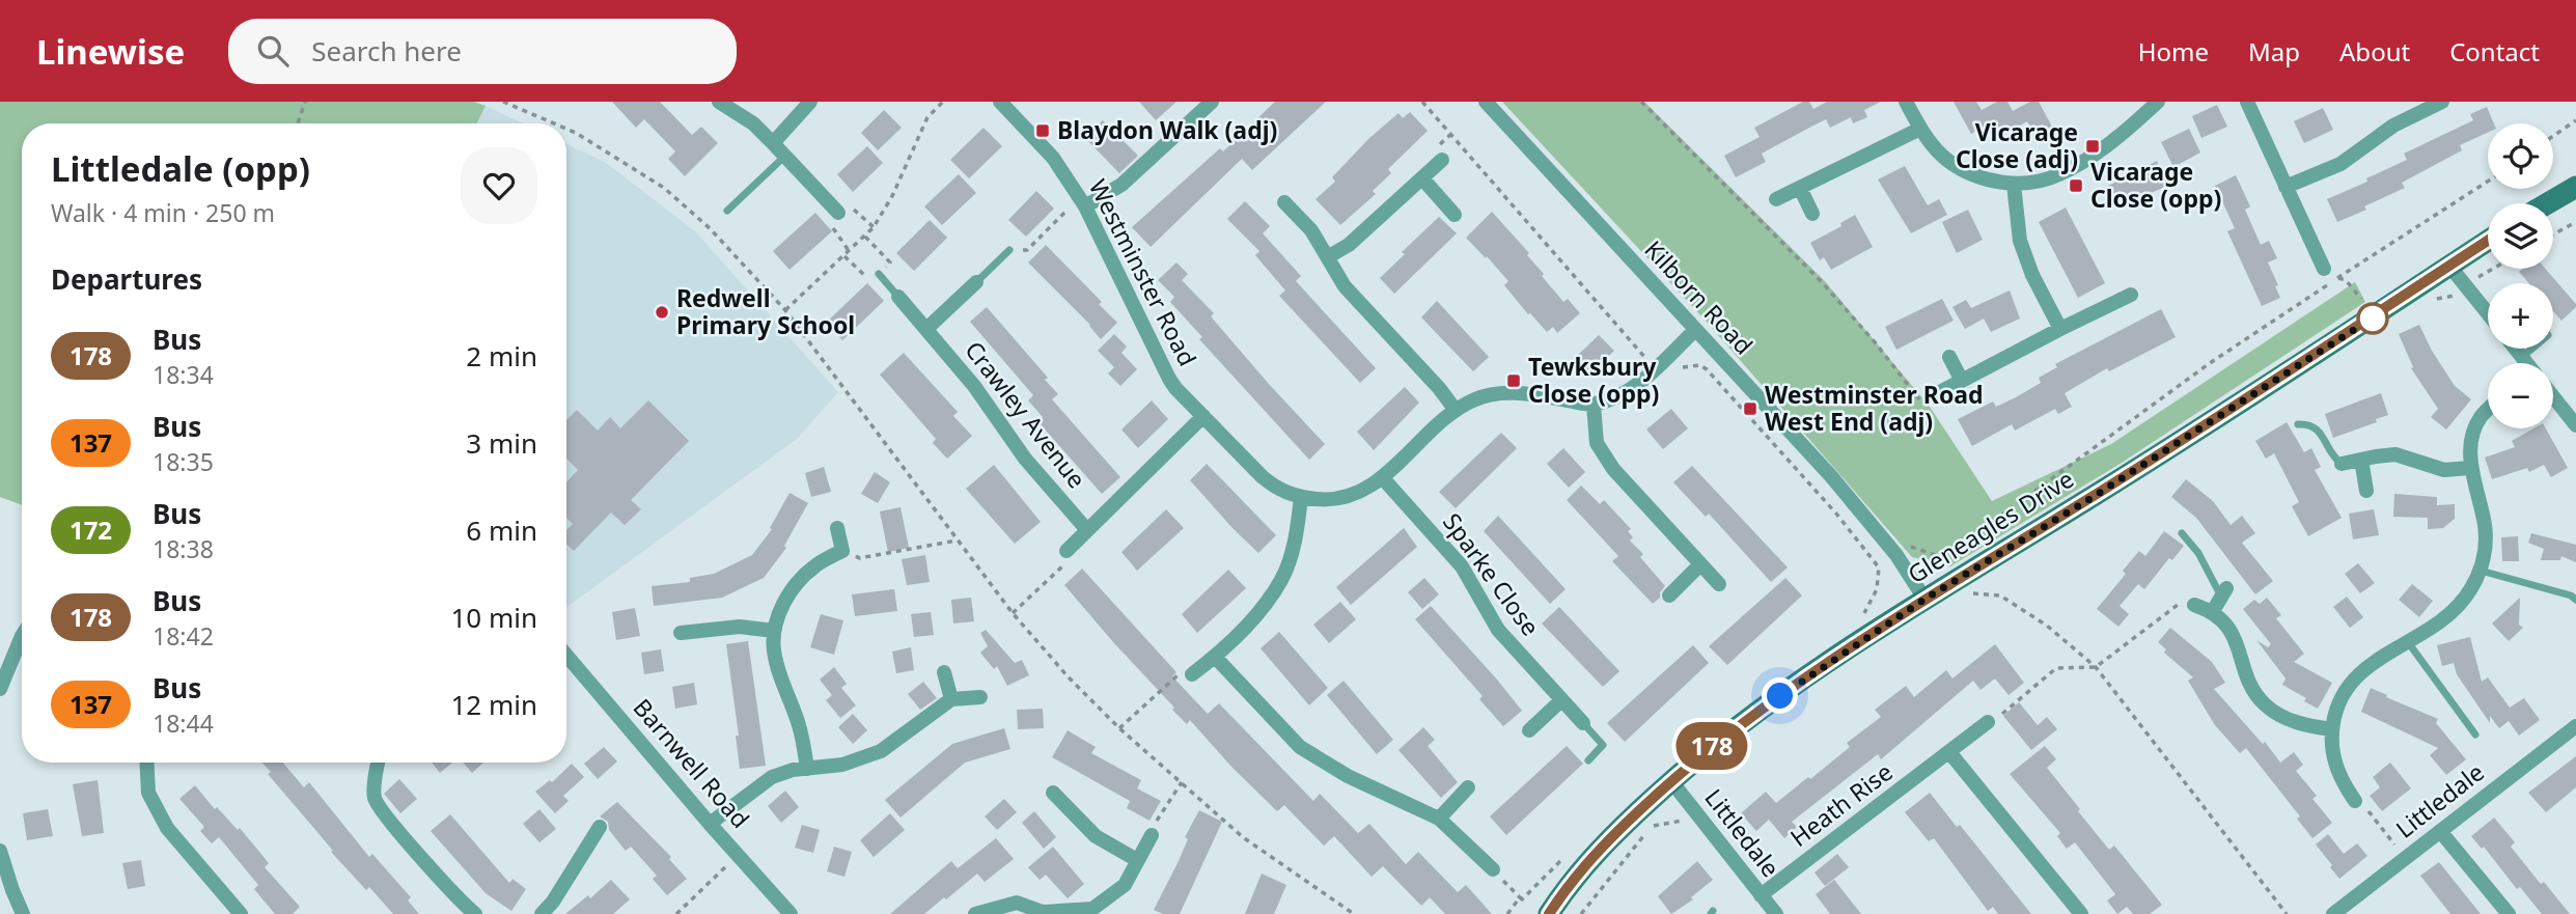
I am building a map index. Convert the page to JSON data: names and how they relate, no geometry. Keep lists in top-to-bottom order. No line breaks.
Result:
{"streets":{"street":["Westminster Road","Kilborn Road","Crawley Avenue","Gleneagles Drive","Sparke Close","Barnwell Road","Littledale","Heath Rise"]},"crossings":[["Westminster Road","Sparke Close"],["Kilborn Road","Gleneagles Drive"],["Gleneagles Drive","Littledale"],["Littledale","Heath Rise"]],"places":{"transit":["Blaydon Walk (adj)","Vicarage Close (adj)","Vicarage Close (opp)","Tewksbury Close (opp)","Westminster Road West End (adj)"],"other":["Redwell Primary School"]},"lines":["bus line 178"],"page":{"header":"Linewise","search":"Search here","nav":["Home","Map","About","Contact"],"on_map":"178","map_buttons":["+","−"],"heading":[["Littledale (opp)","Walk · 4 min · 250 m"],"Departures"],"list":[{"mark":"178","name":"Bus","note":"18:34","value":"2 min"},{"mark":"137","name":"Bus","note":"18:35","value":"3 min"},{"mark":"172","name":"Bus","note":"18:38","value":"6 min"},{"mark":"178","name":"Bus","note":"18:42","value":"10 min"},{"mark":"137","name":"Bus","note":"18:44","value":"12 min"}]}}
